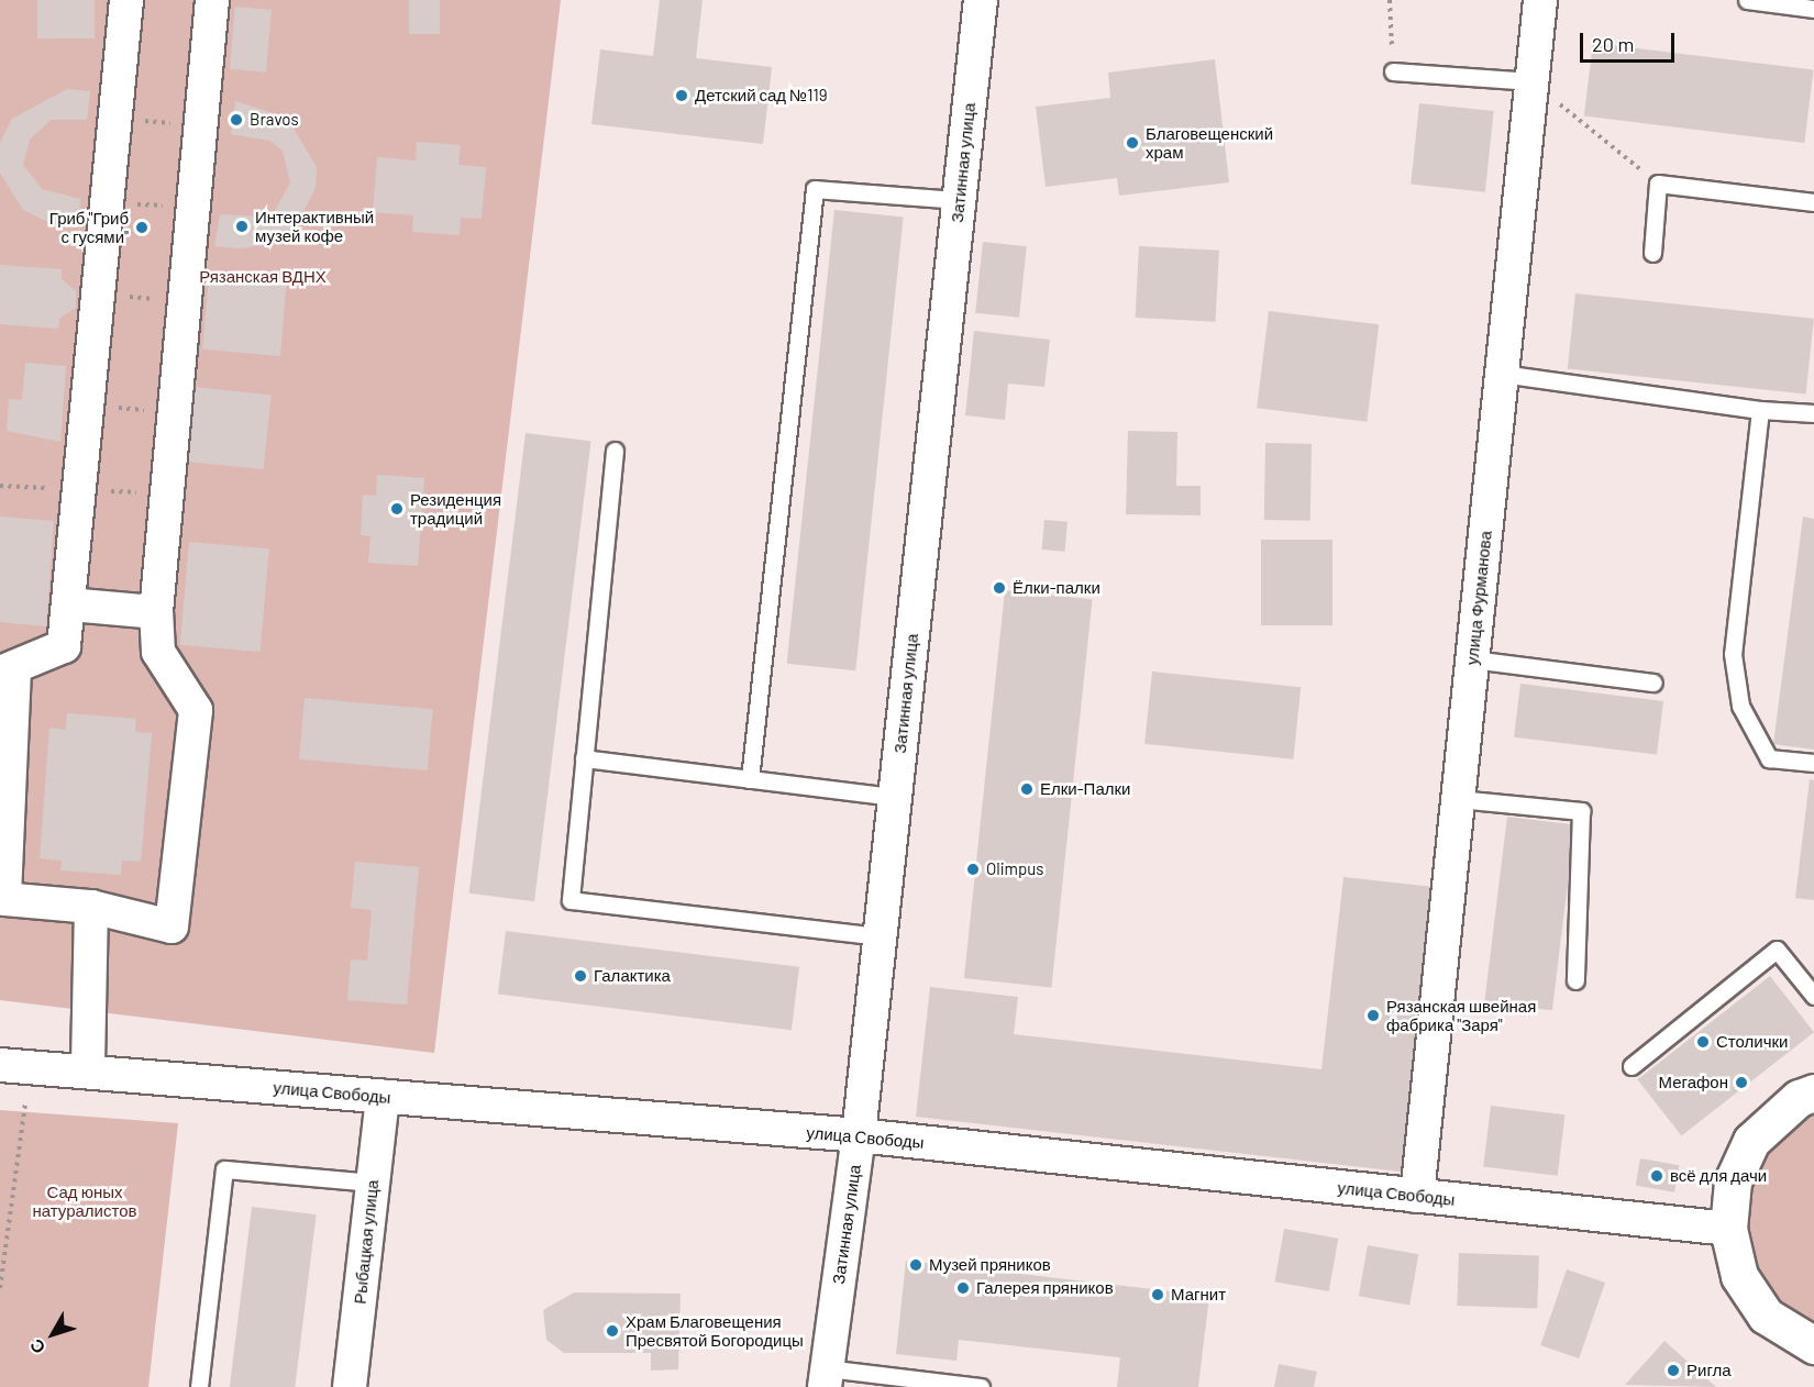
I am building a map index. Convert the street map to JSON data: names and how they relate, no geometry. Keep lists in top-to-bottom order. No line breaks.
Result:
{"streets":{"street":["Затинная улица","улица Фурманова","улица Свободы","Рыбацкая улица"]},"crossings":[["Затинная улица","улица Свободы"],["улица Фурманова","улица Свободы"],["улица Свободы","Рыбацкая улица"]],"parks":["Рязанская ВДНХ","Сад юных натуралистов"],"places":["Детский сад №119","Bravos","Благовещенский храм","Интерактивный музей кофе","Гриб \"Гриб с гусями\"","Резиденция традиций","Ёлки-палки","Елки-Палки","Olimpus","Галактика","Рязанская швейная фабрика \"Заря\"","Столички","Мегафон","всё для дачи","Музей пряников","Галерея пряников","Магнит","Храм Благовещения Пресвятой Богородицы","Ригла"],"scale_bar":"20 m","north":"bottom left"}
